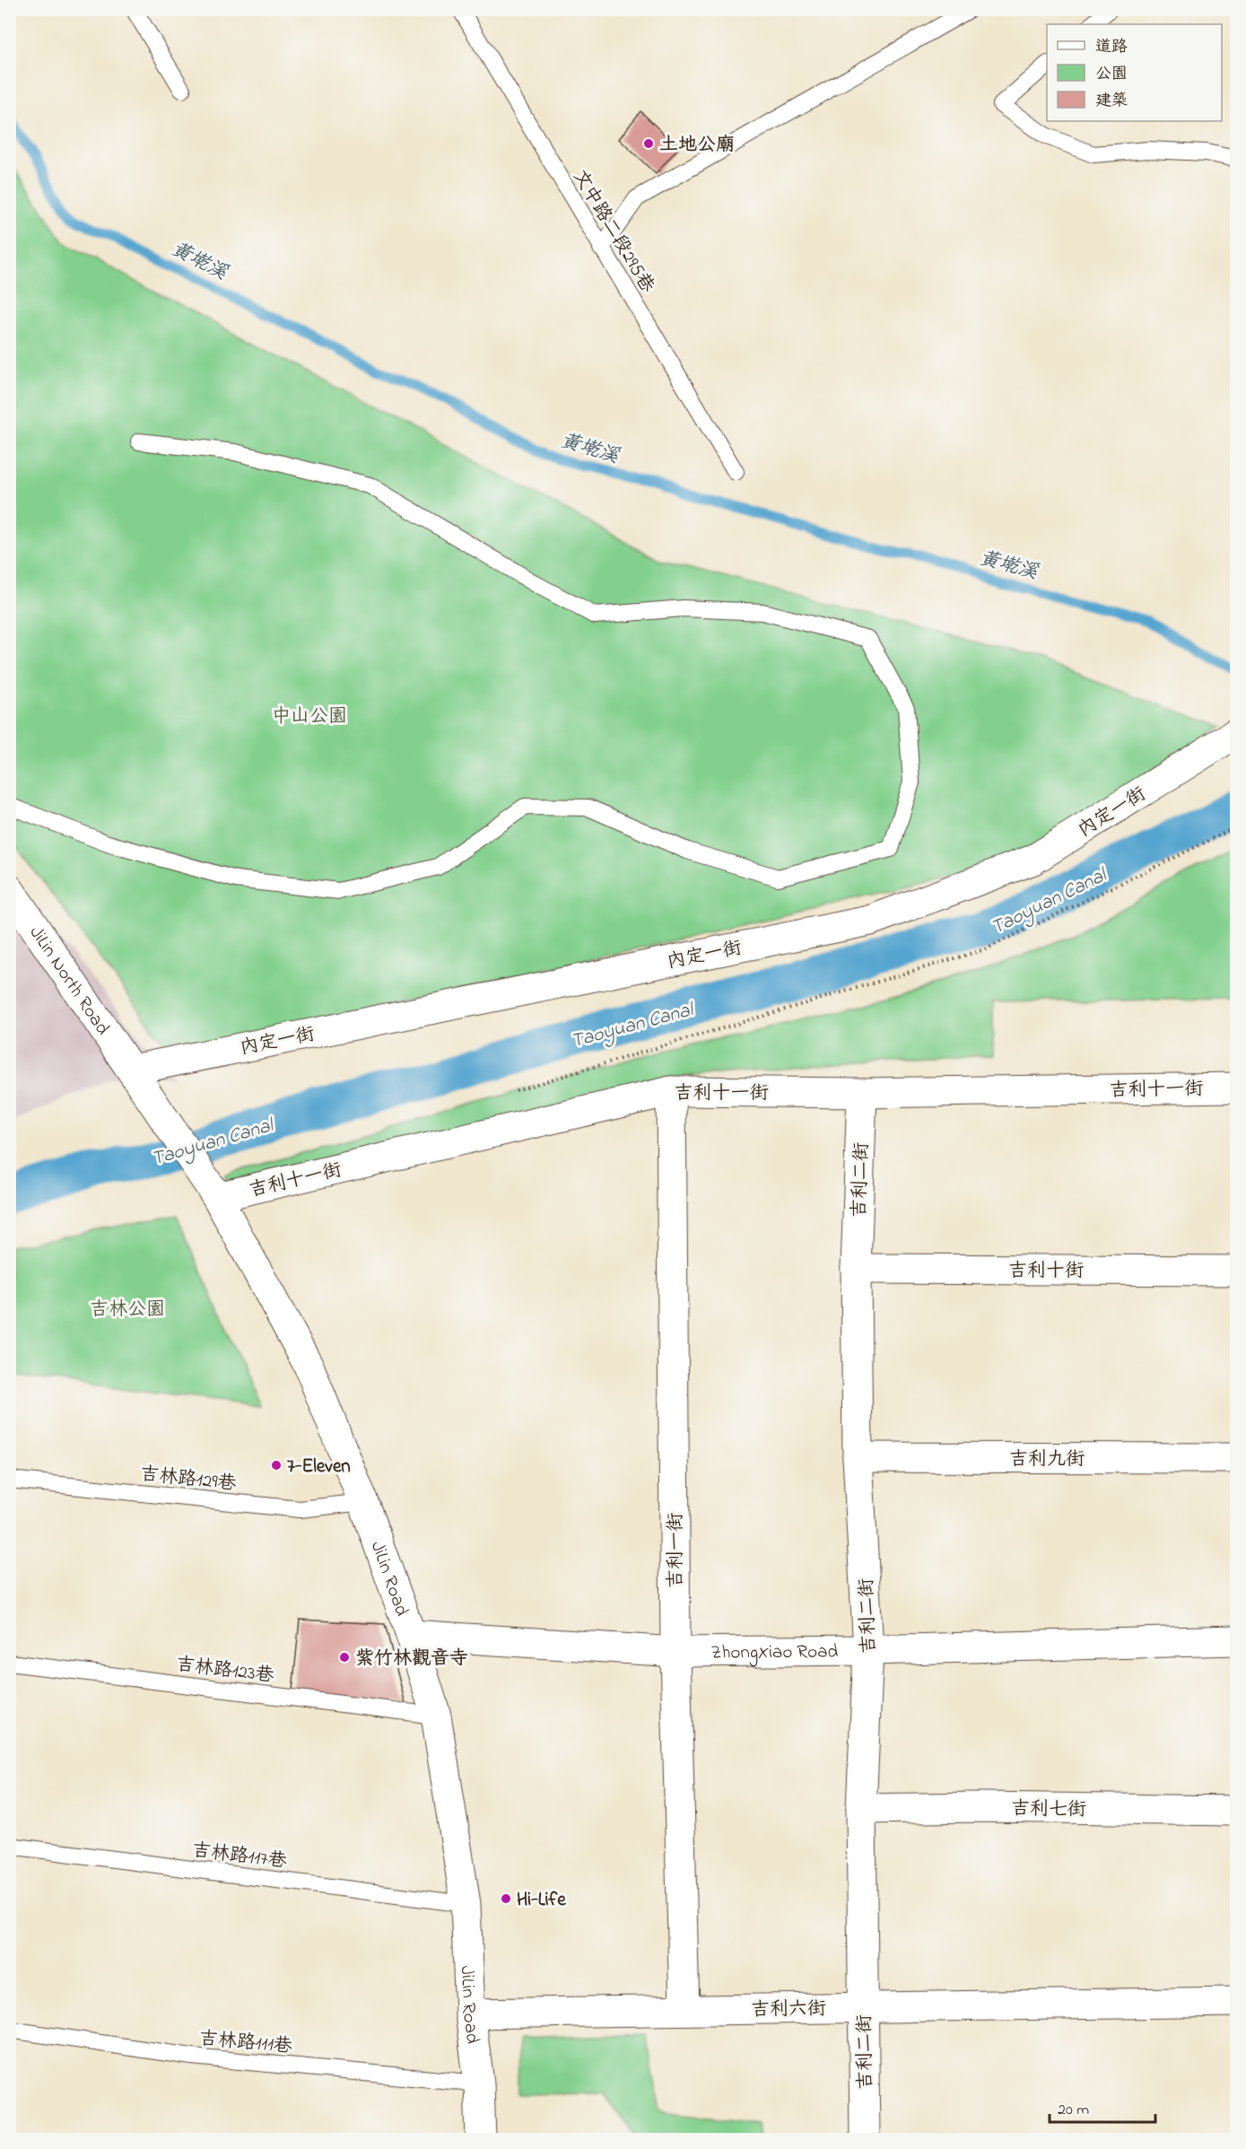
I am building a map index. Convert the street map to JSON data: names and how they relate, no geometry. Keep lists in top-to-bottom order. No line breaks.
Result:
{"streets":{"street":["內定一街","JiLin North Road","吉利十一街","吉利二街","吉利十街","吉利九街","吉利一街","JiLin Road","ZhongXiao Road","吉利七街","吉利六街"],"lane":["文中路二段295巷","吉林路129巷","吉林路123巷","吉林路117巷","吉林路111巷"]},"crossings":[["內定一街","JiLin North Road"],["內定一街","JiLin Road"],["JiLin North Road","JiLin Road"],["吉利十一街","吉利二街"],["吉利十一街","吉利一街"],["吉利十一街","JiLin Road"],["吉利二街","吉利十街"],["吉利二街","吉利九街"],["吉利二街","ZhongXiao Road"],["吉利二街","吉利七街"],["吉利二街","吉利六街"],["吉林路129巷","JiLin Road"],["吉利一街","ZhongXiao Road"],["吉利一街","吉利六街"],["JiLin Road","ZhongXiao Road"],["JiLin Road","吉林路123巷"],["JiLin Road","吉林路117巷"],["JiLin Road","吉利六街"],["JiLin Road","吉林路111巷"]],"water":["黃墘溪","Taoyuan Canal"],"parks":["中山公園","吉林公園"],"places":["土地公廟","7-Eleven","紫竹林觀音寺","Hi-Life"],"legend":["道路","公園","建築"],"scale_bar":"20 m"}
